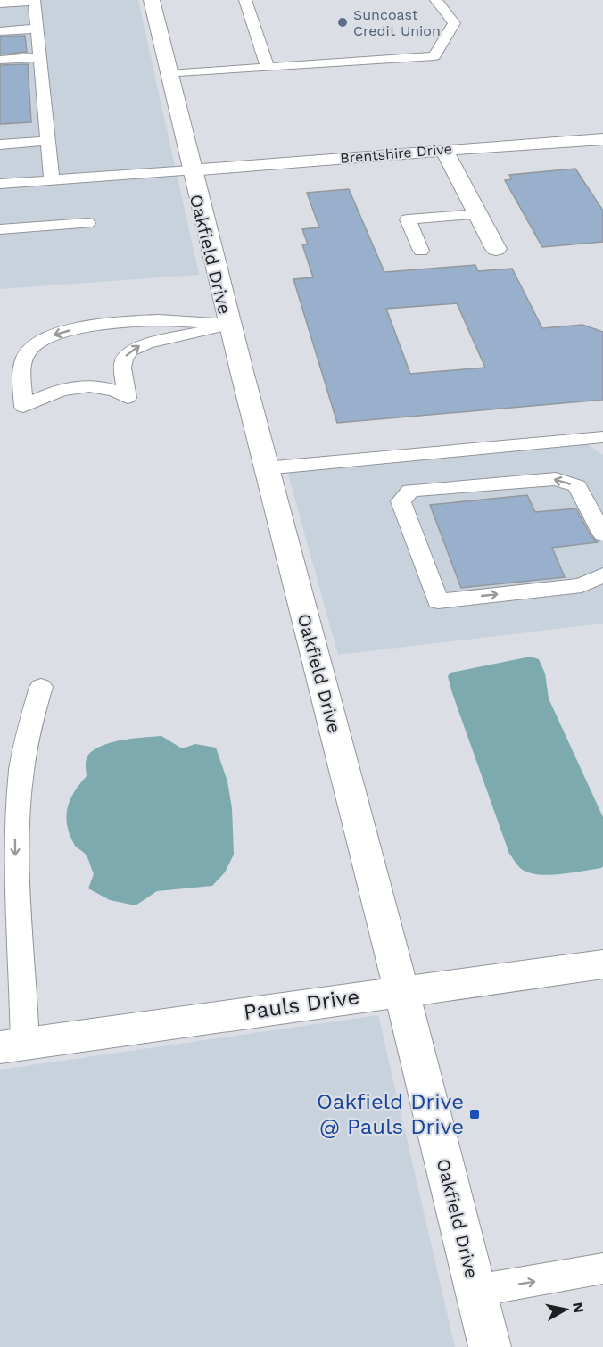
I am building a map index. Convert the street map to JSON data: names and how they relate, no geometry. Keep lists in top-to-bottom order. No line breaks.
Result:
{"streets":{"street":["Brentshire Drive","Oakfield Drive","Pauls Drive"]},"crossings":[["Brentshire Drive","Oakfield Drive"],["Oakfield Drive","Pauls Drive"]],"places":{"other":["Suncoast Credit Union"],"transit":["Oakfield Drive @ Pauls Drive"]},"north":"right"}
